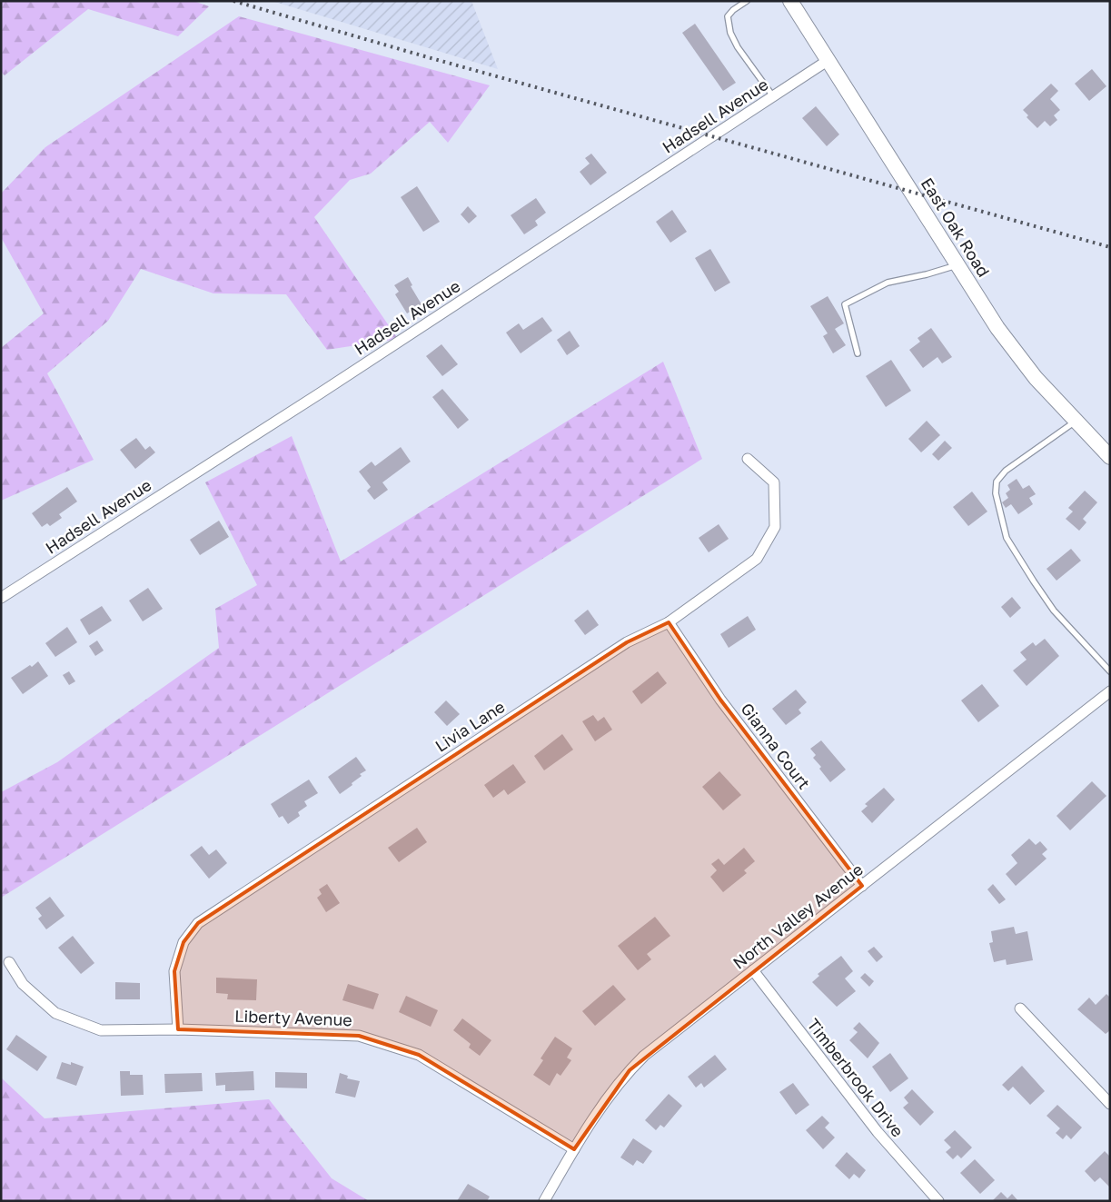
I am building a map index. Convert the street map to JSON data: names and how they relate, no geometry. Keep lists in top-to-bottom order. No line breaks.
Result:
{"streets":{"street":["Hadsell Avenue","East Oak Road","Livia Lane","Gianna Court","North Valley Avenue","Liberty Avenue","Timberbrook Drive"]},"crossings":[["Hadsell Avenue","East Oak Road"],["Livia Lane","Gianna Court"],["Livia Lane","Liberty Avenue"],["Gianna Court","North Valley Avenue"],["North Valley Avenue","Liberty Avenue"],["North Valley Avenue","Timberbrook Drive"]]}
